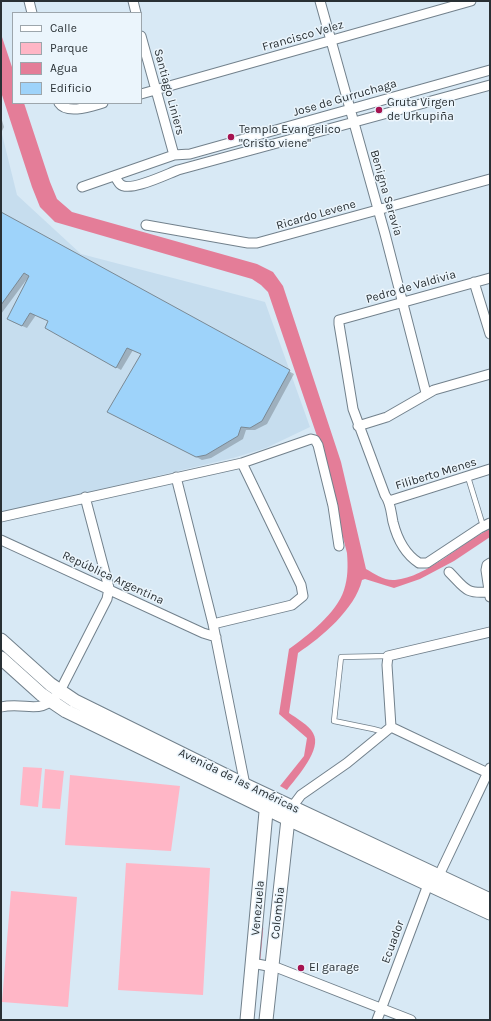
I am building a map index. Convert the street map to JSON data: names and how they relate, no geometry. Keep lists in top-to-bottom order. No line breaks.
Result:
{"streets":{"main road":["Avenida de las Américas","Venezuela","Colombia"],"street":["Francisco Velez","Santiago Liniers","Jose de Gurruchaga","Benigna Saravia","Ricardo Levene","Pedro de Valdivia","Filiberto Menes","República Argentina","Ecuador"]},"crossings":[["Francisco Velez","Santiago Liniers"],["Francisco Velez","Benigna Saravia"],["Santiago Liniers","Jose de Gurruchaga"],["Jose de Gurruchaga","Benigna Saravia"],["Benigna Saravia","Ricardo Levene"],["Benigna Saravia","Pedro de Valdivia"],["Avenida de las Américas","Venezuela"],["Avenida de las Américas","Colombia"],["Avenida de las Américas","Ecuador"]],"places":["Gruta Virgen de Urkupiña","Templo Evangelico \"Cristo viene\"","El garage"],"legend":["Calle","Parque","Agua","Edificio"]}
